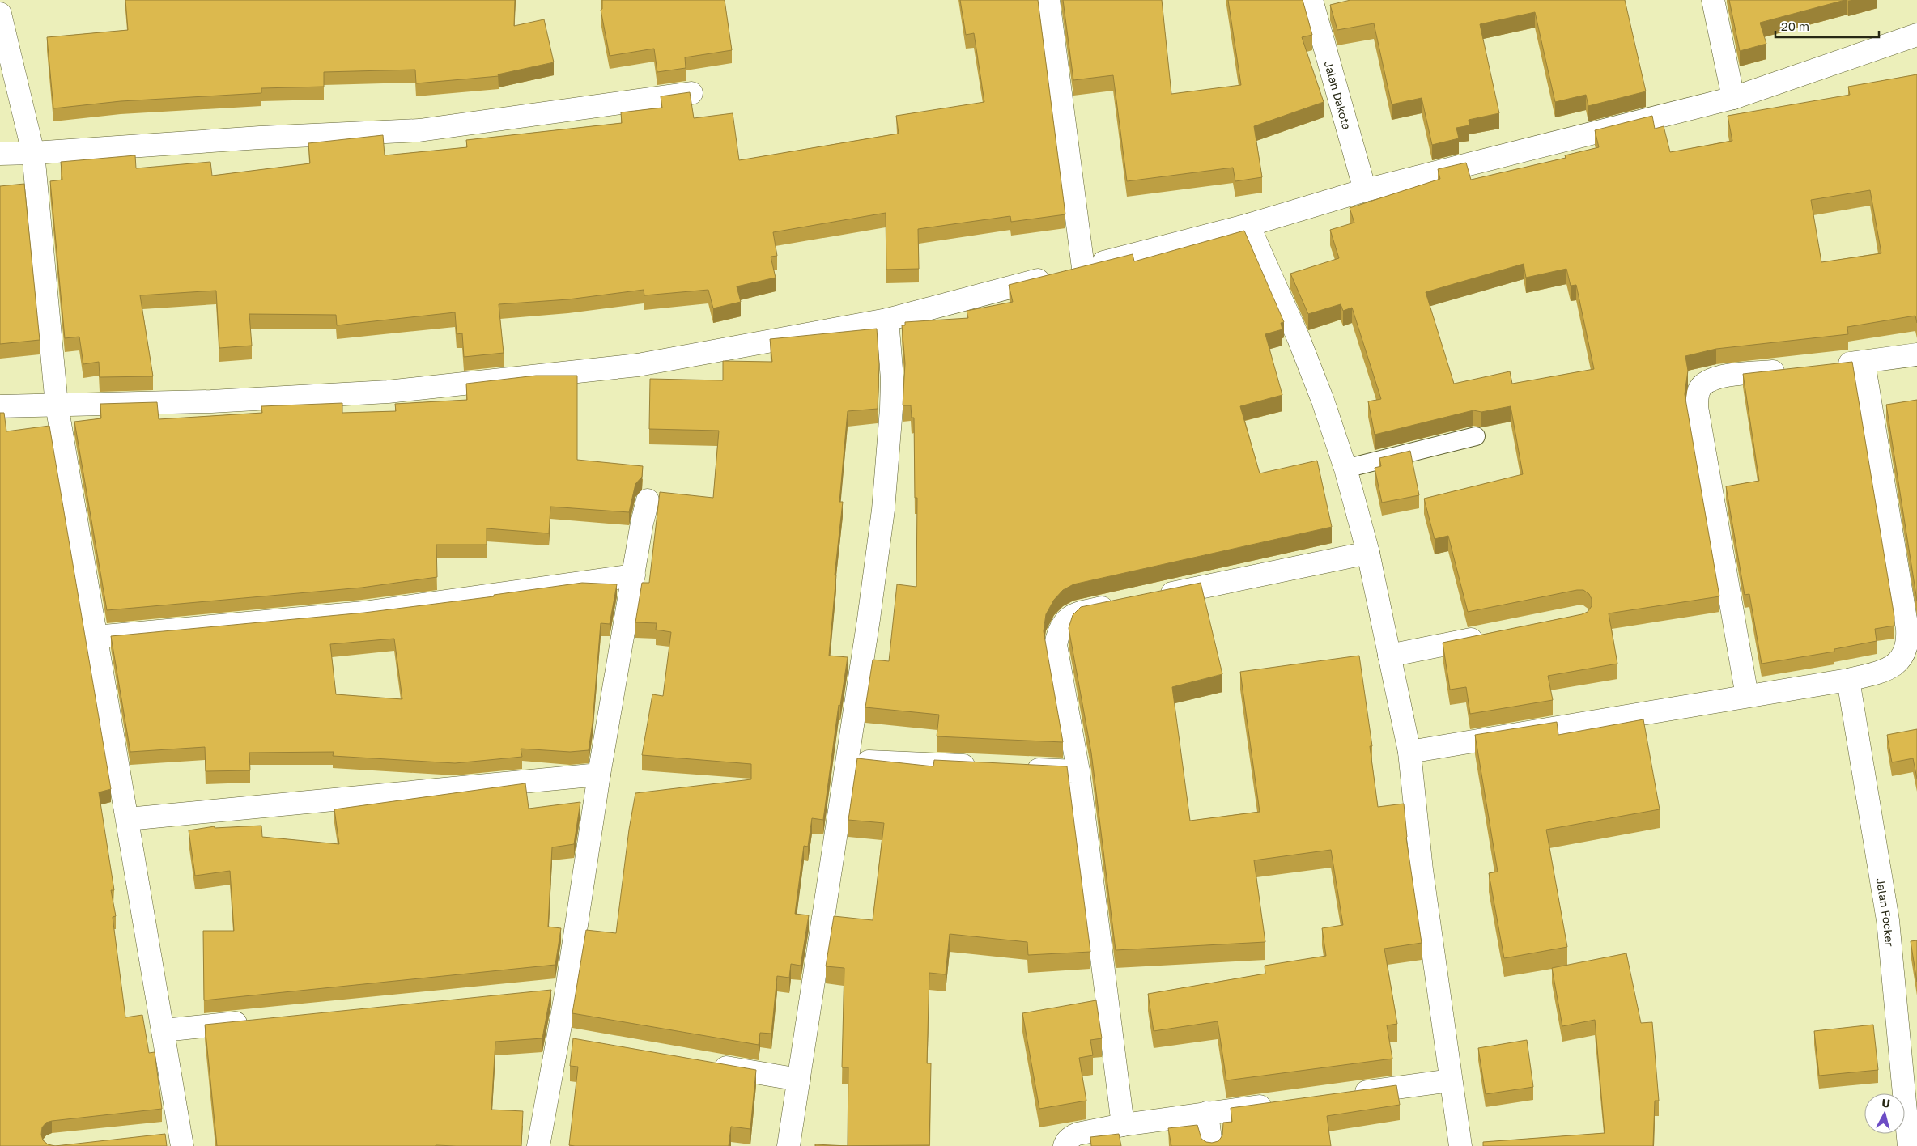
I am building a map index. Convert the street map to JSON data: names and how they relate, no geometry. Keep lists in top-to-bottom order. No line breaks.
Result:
{"streets":{"street":["Jalan Dakota","Jalan Focker"]},"scale_bar":"20 m","north":"top"}
